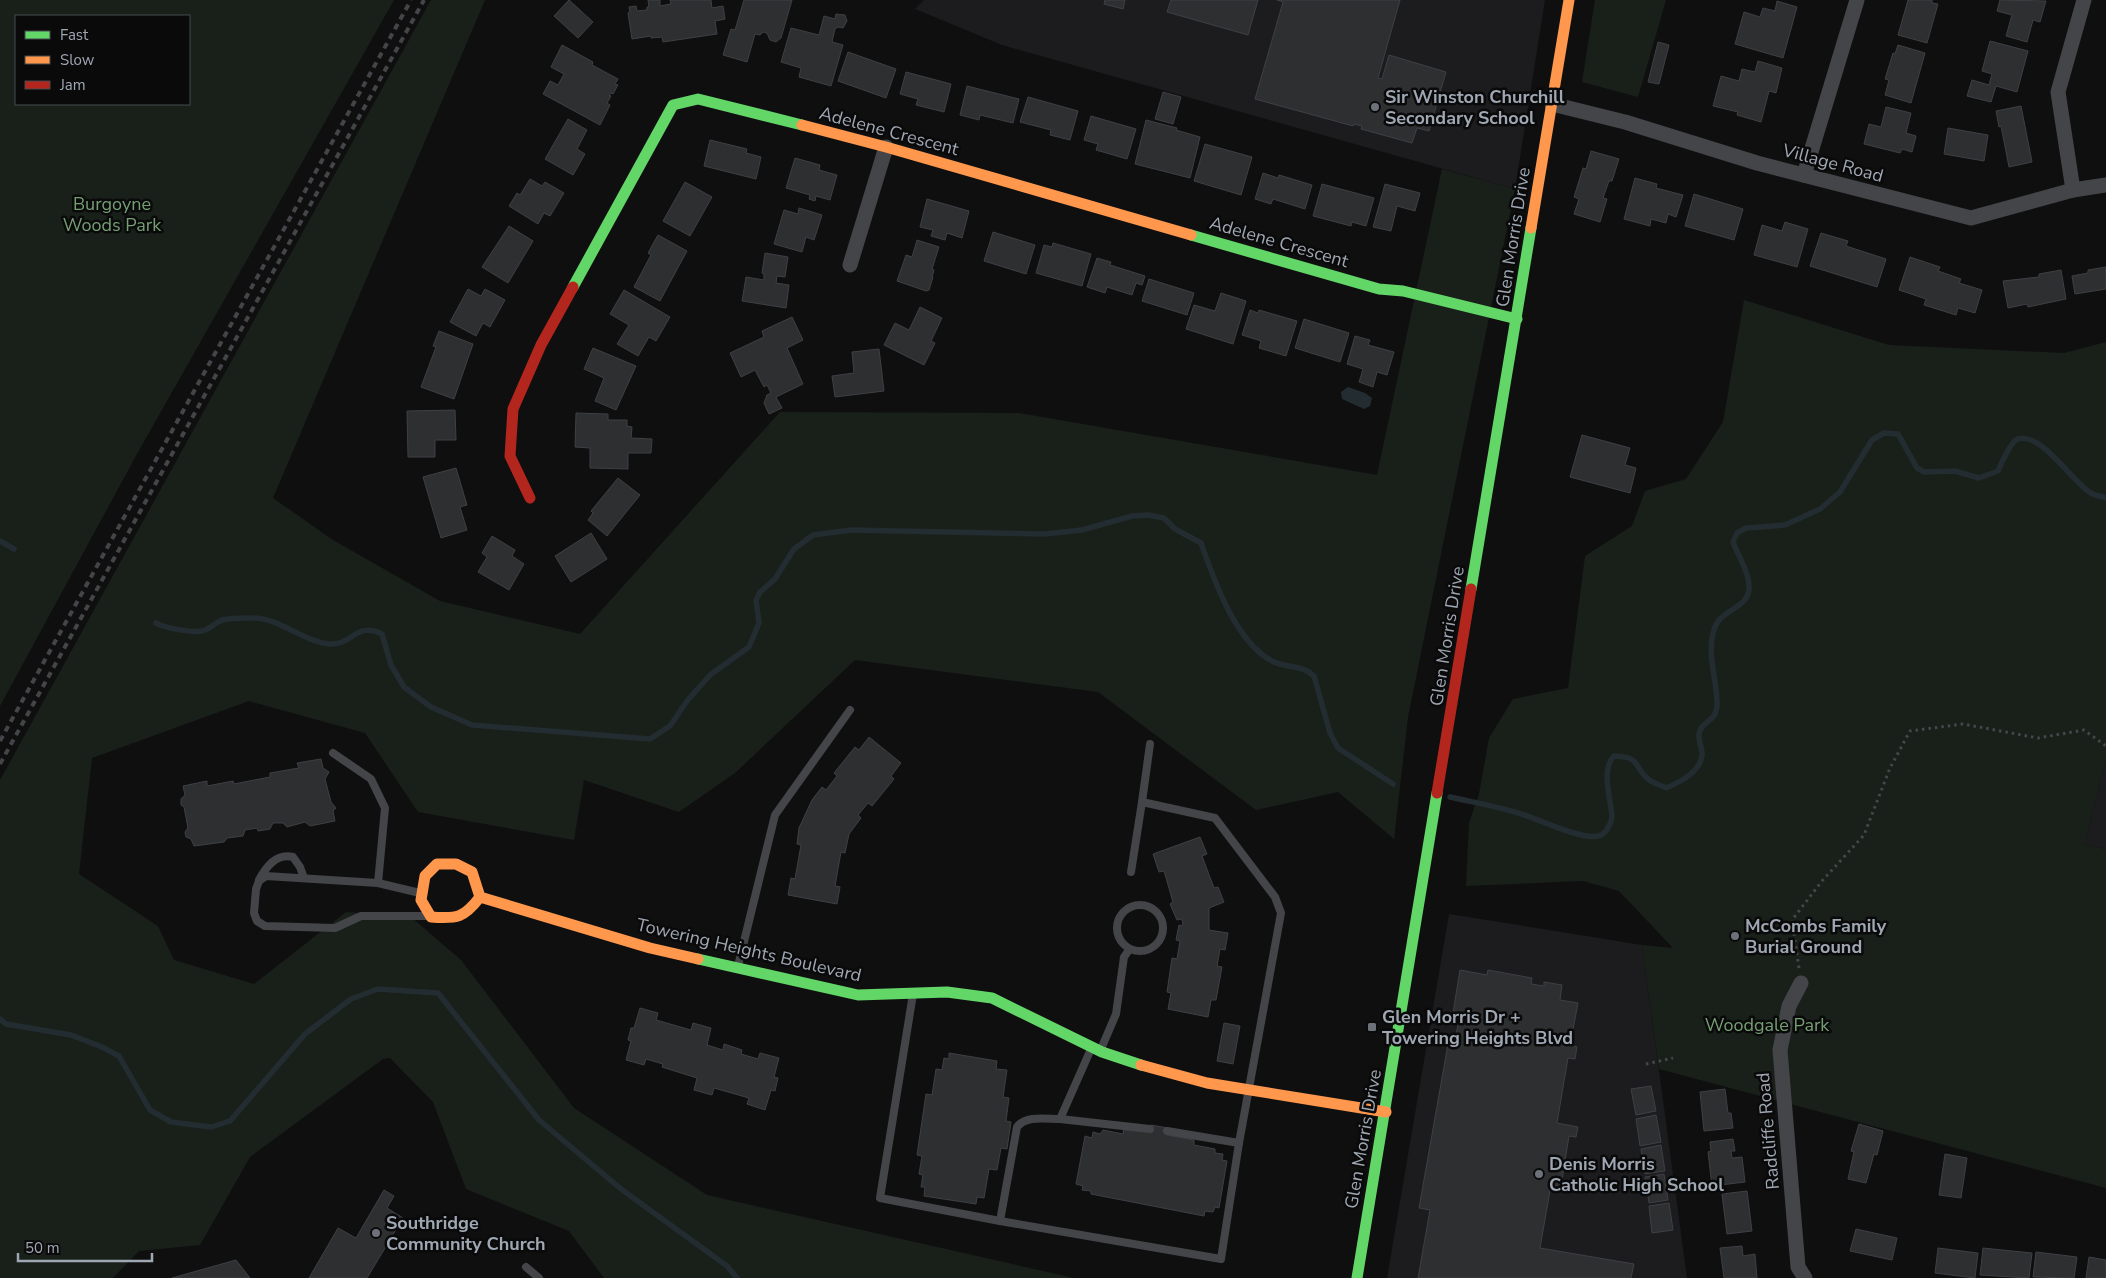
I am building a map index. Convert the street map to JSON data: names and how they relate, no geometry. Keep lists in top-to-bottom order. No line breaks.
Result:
{"streets":{"street":["Adelene Crescent","Village Road","Glen Morris Drive","Towering Heights Boulevard","Radcliffe Road"]},"crossings":[["Adelene Crescent","Glen Morris Drive"],["Village Road","Glen Morris Drive"],["Glen Morris Drive","Towering Heights Boulevard"]],"parks":["Burgoyne Woods Park","Woodgale Park"],"places":{"other":["Sir Winston Churchill Secondary School","McCombs Family Burial Ground","Denis Morris Catholic High School","Southridge Community Church"],"transit":["Glen Morris Dr + Towering Heights Blvd"]},"legend":["Fast","Slow","Jam"],"scale_bar":"50 m"}
